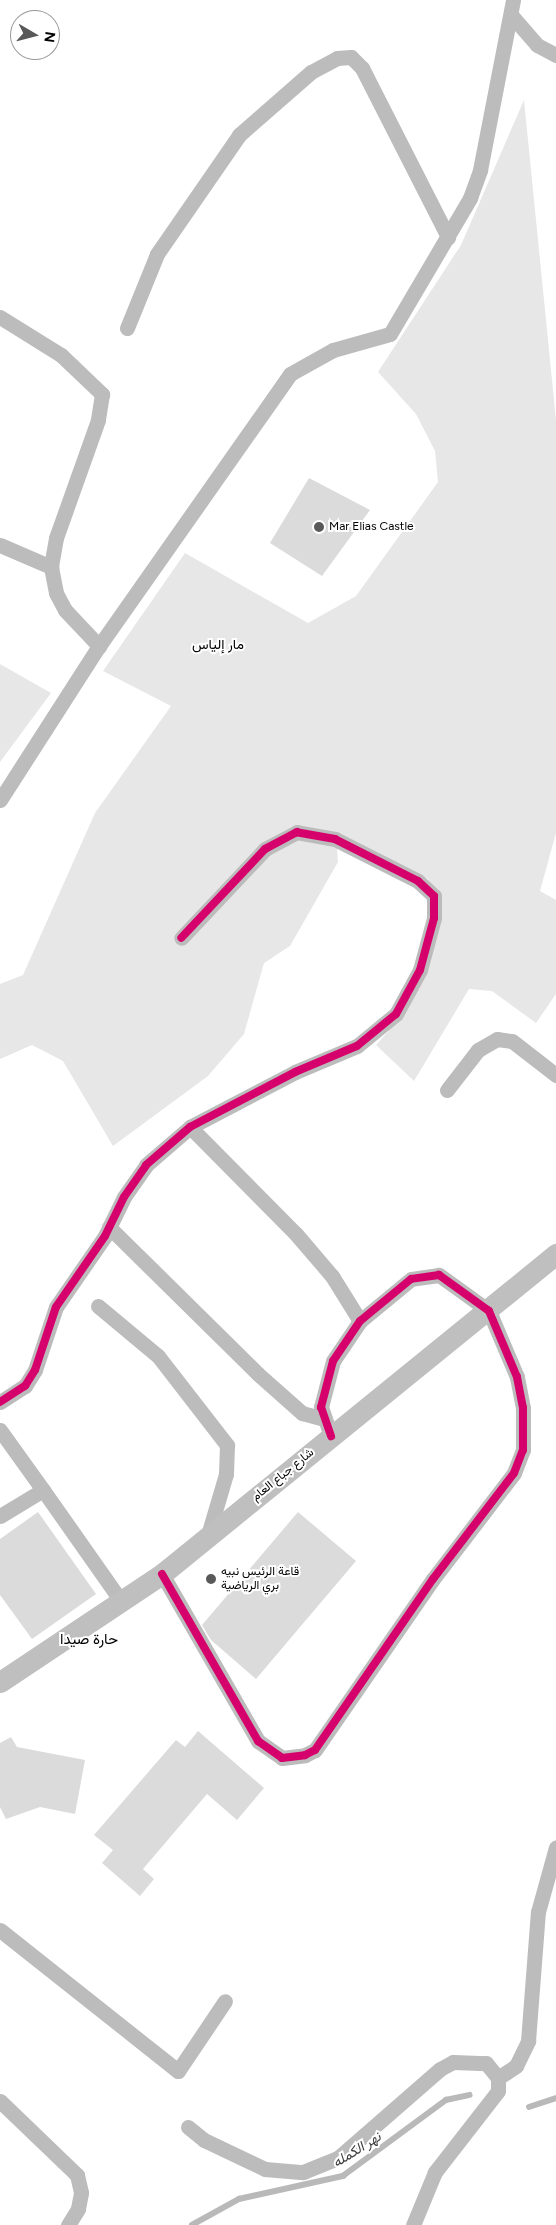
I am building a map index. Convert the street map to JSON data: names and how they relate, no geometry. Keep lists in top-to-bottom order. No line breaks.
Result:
{"streets":{"main road":["شارع جباع العام"]},"districts":["مار إلياس","حارة صيدا"],"water":["نهر الكمله"],"places":["Mar Elias Castle","قاعة الرئيس نبيه بري الرياضية"],"north":"right"}
